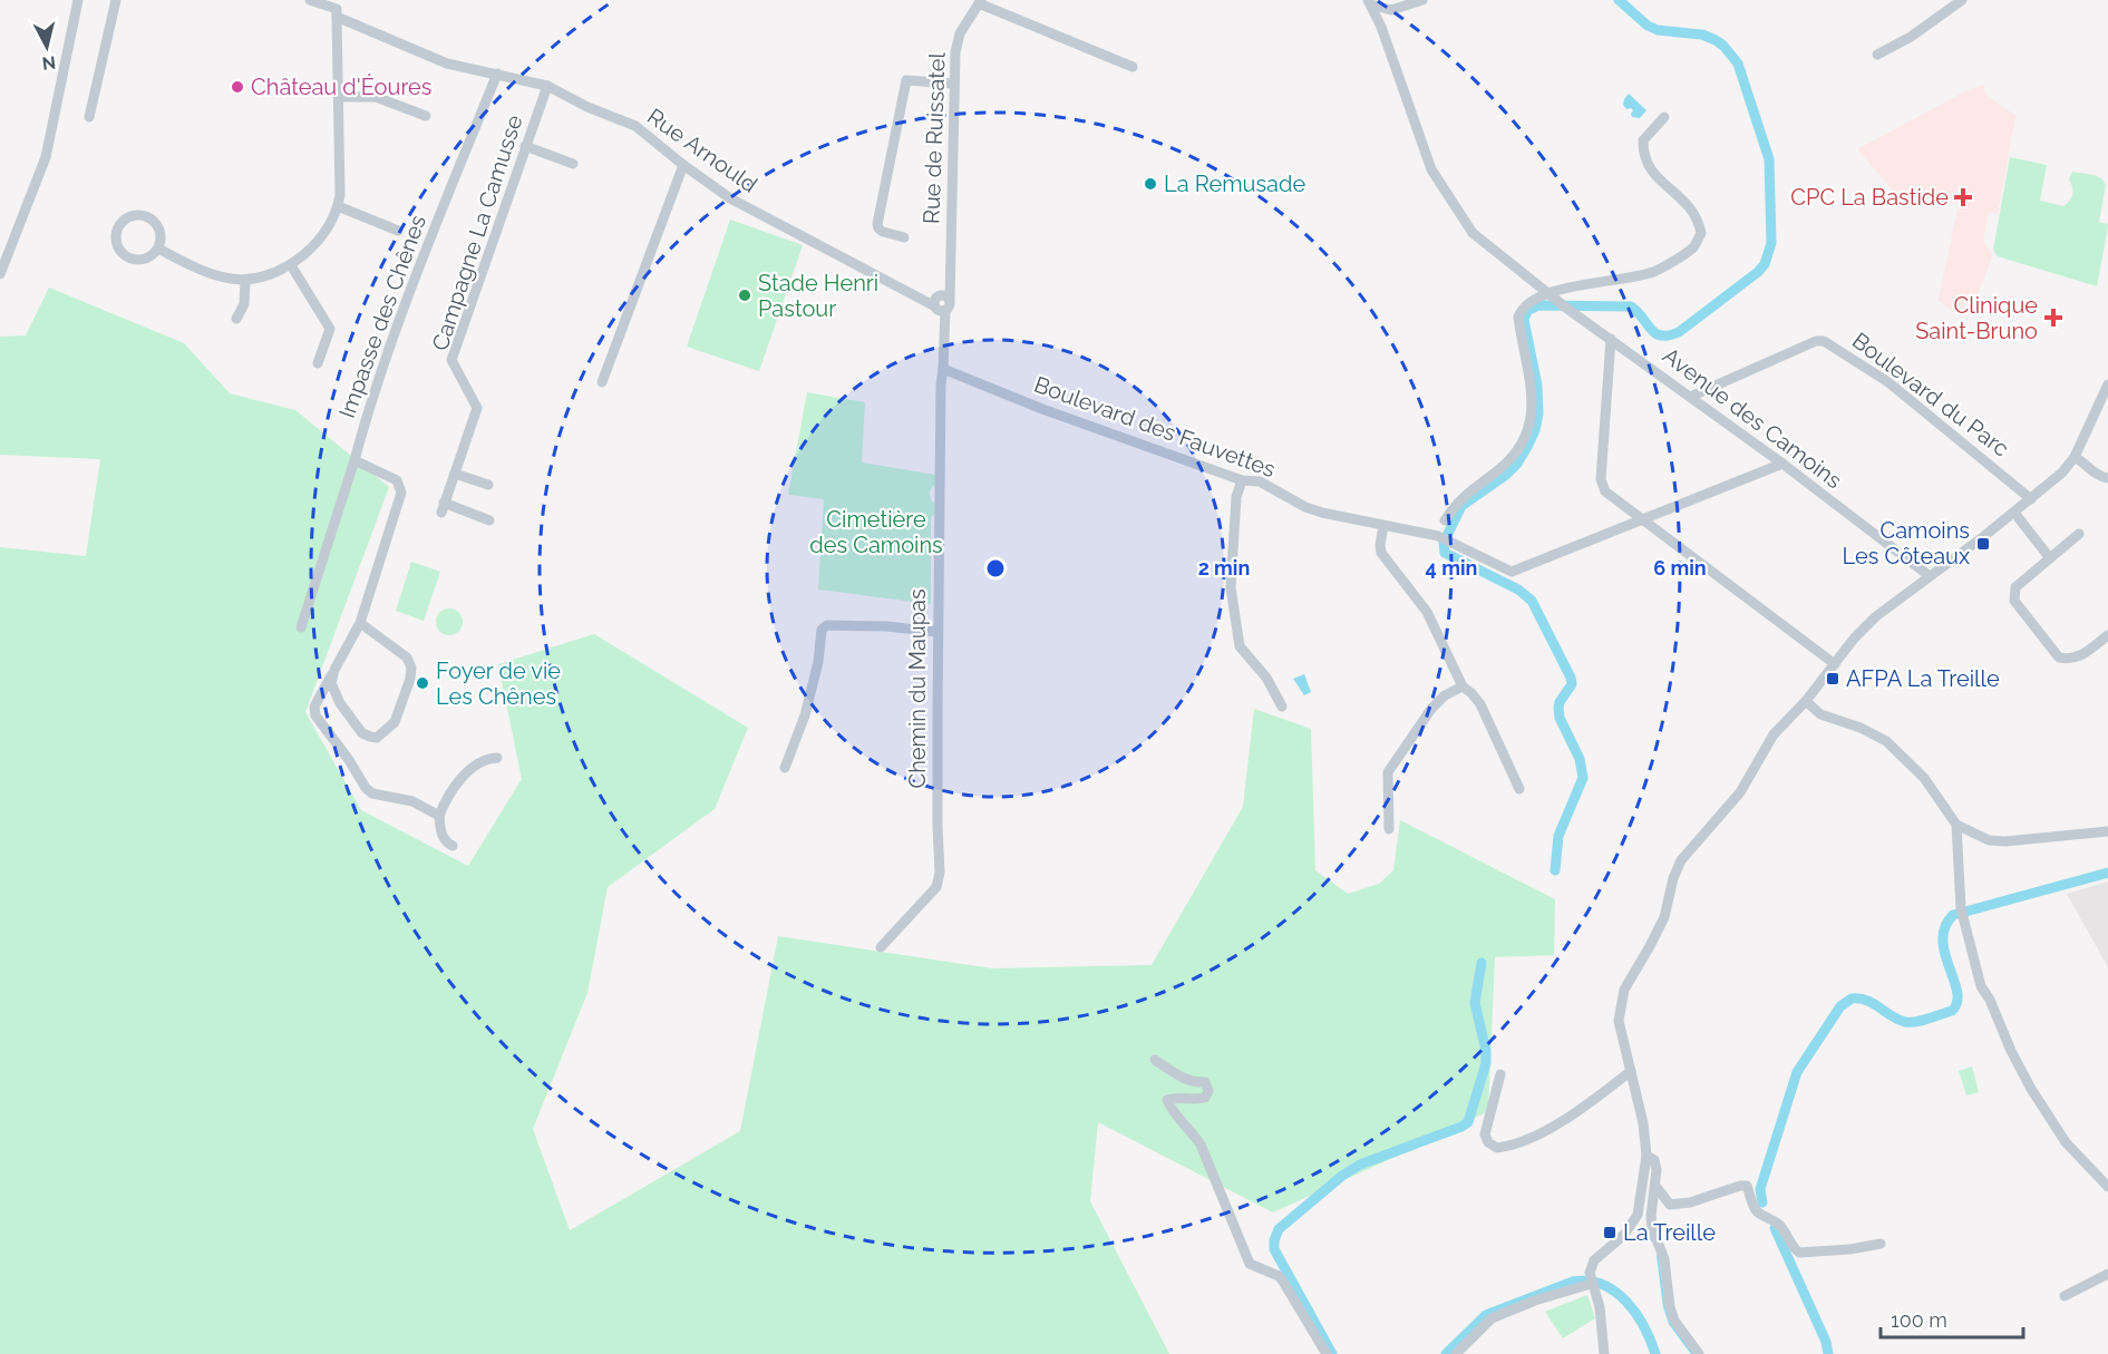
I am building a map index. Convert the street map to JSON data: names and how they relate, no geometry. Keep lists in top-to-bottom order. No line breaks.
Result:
{"streets":{"street":["Rue de Ruissatel","Rue Arnould","Campagne La Camusse","Impasse des Chênes","Boulevard du Parc","Avenue des Camoins","Boulevard des Fauvettes","Chemin du Maupas"]},"crossings":[["Rue de Ruissatel","Rue Arnould"],["Rue Arnould","Campagne La Camusse"],["Rue Arnould","Impasse des Chênes"],["Boulevard du Parc","Avenue des Camoins"],["Avenue des Camoins","Boulevard des Fauvettes"],["Boulevard des Fauvettes","Chemin du Maupas"]],"parks":["Cimetière des Camoins"],"places":{"other":["Château d'Éoures","La Remusade","Stade Henri Pastour","Foyer de vie Les Chênes"],"health":["CPC La Bastide","Clinique Saint-Bruno"],"transit":["Camoins Les Côteaux","AFPA La Treille","La Treille"]},"scale_bar":"100 m","north":"bottom","rings":["2 min","4 min","6 min"]}
